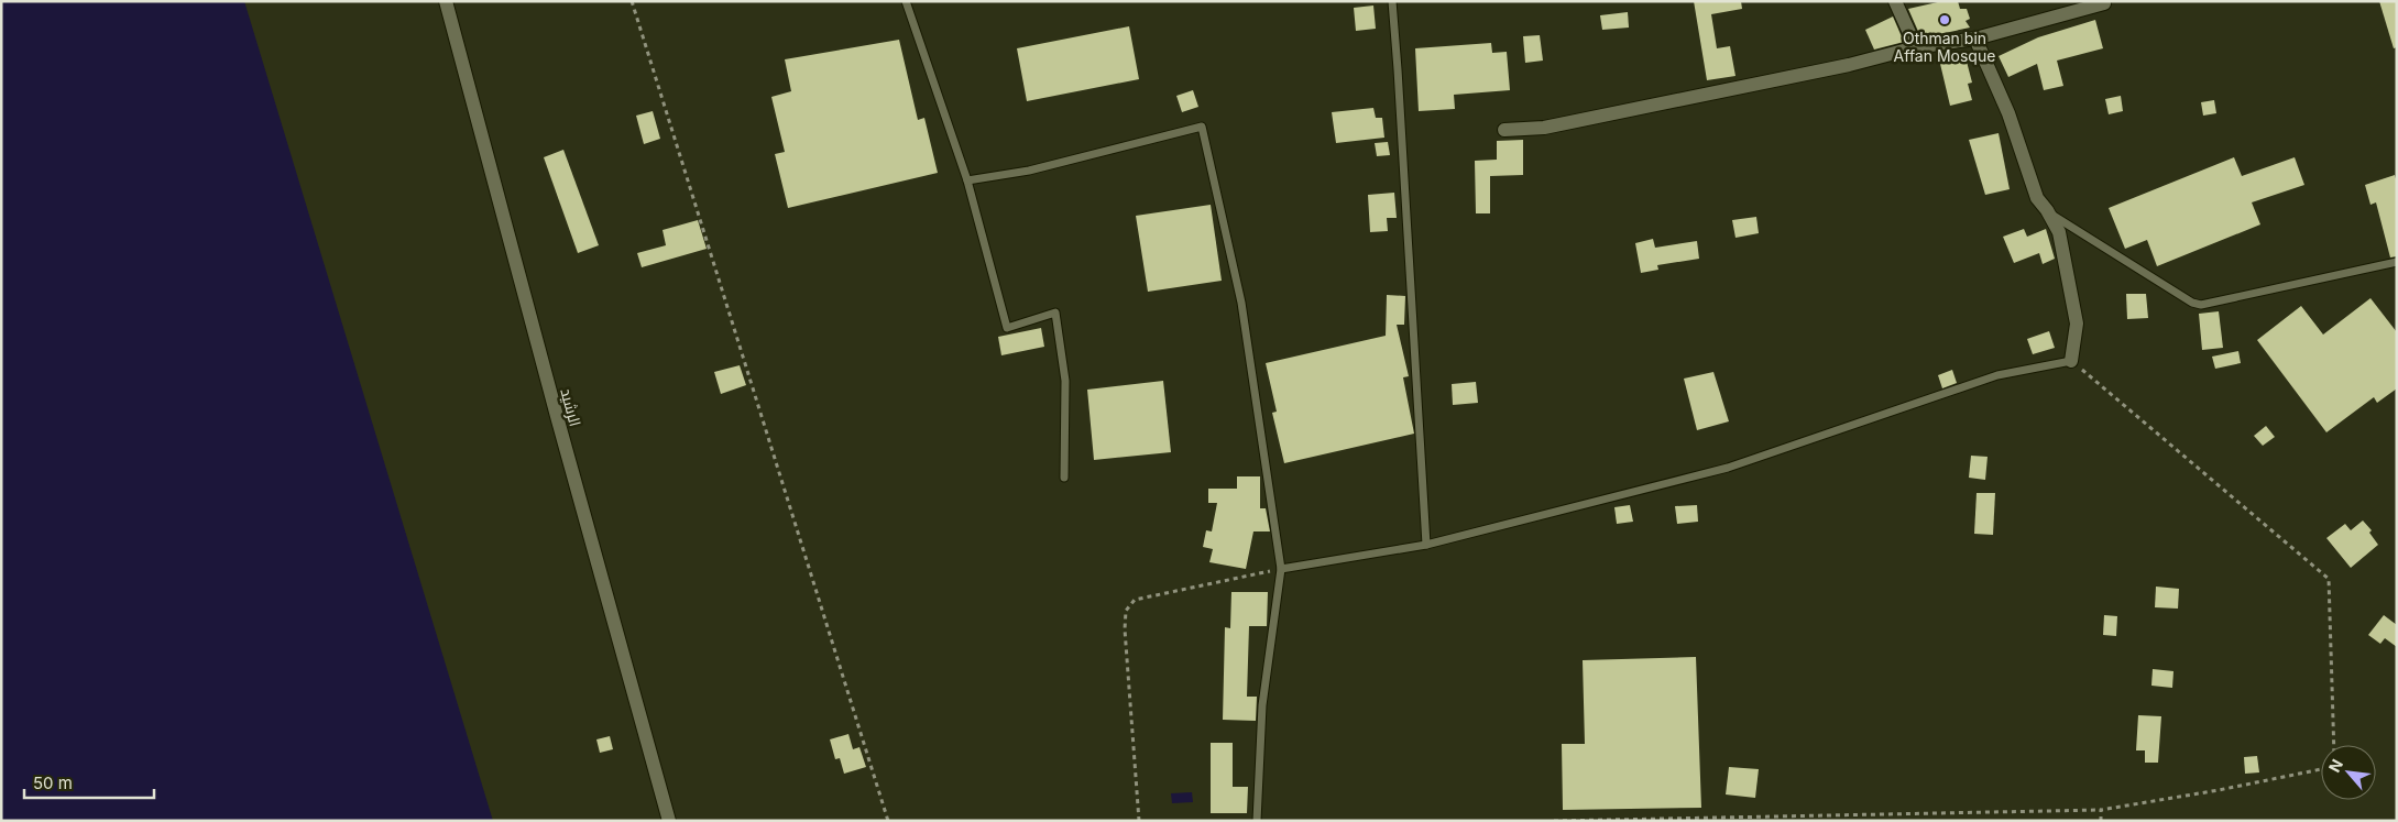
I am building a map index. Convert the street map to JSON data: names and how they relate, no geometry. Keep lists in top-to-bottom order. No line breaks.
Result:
{"streets":{"street":["الرشيد"]},"places":["Othman bin Affan Mosque"],"scale_bar":"50 m","north":"top left"}
